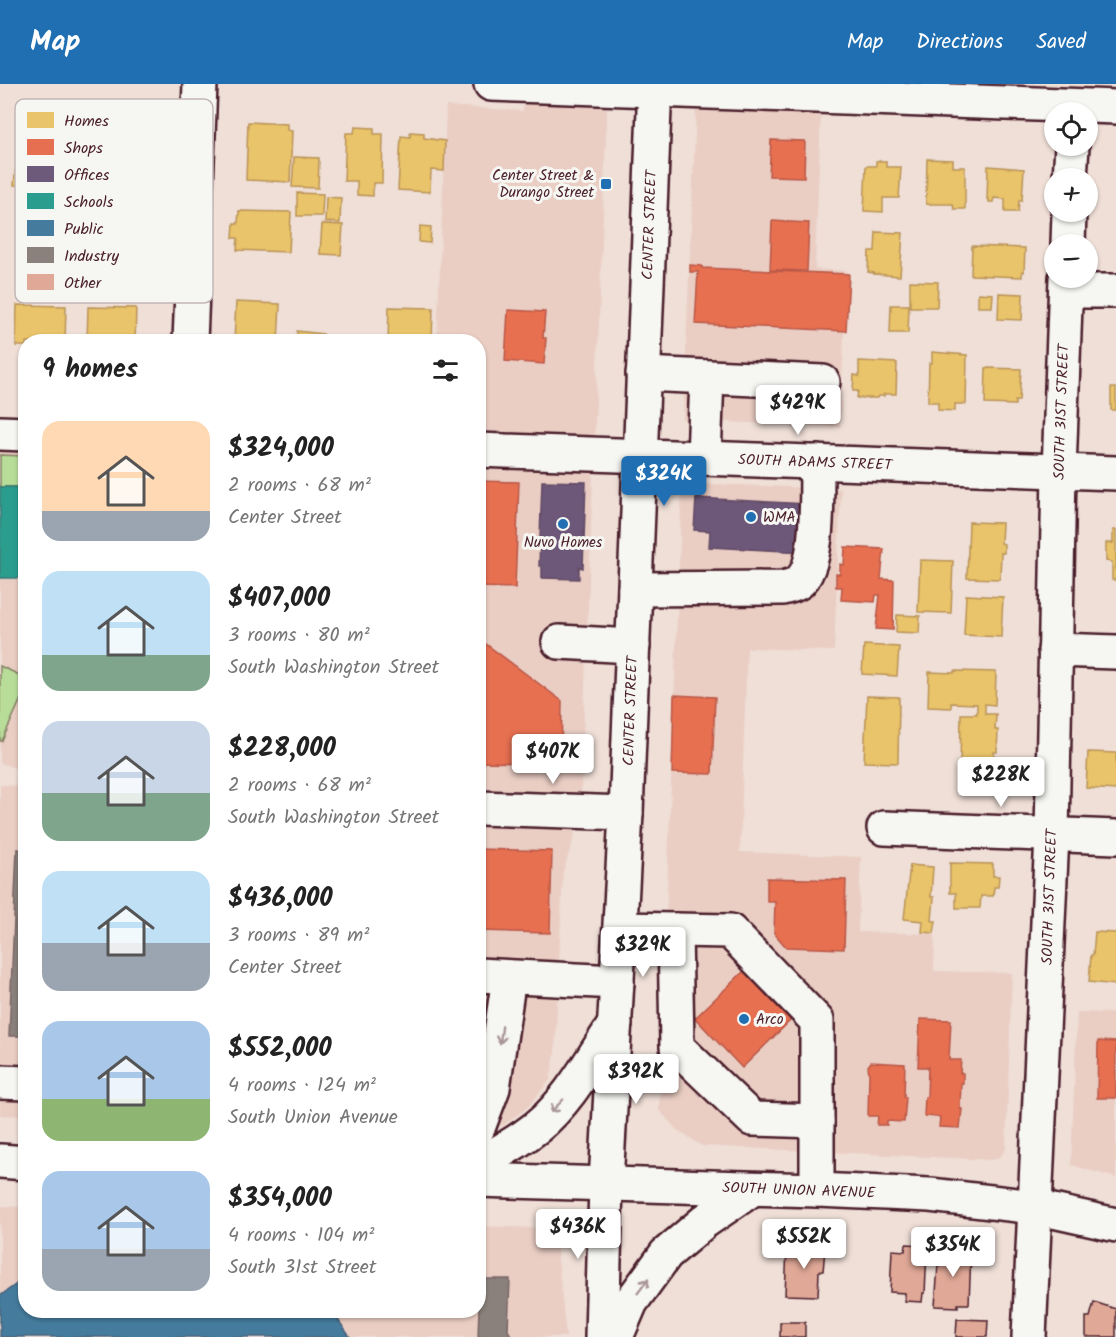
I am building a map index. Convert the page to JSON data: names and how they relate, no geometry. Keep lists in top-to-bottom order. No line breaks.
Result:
{"streets":{"street":["CENTER STREET","SOUTH 31ST STREET","SOUTH ADAMS STREET","SOUTH UNION AVENUE"]},"crossings":[["CENTER STREET","SOUTH ADAMS STREET"],["CENTER STREET","SOUTH UNION AVENUE"],["SOUTH 31ST STREET","SOUTH ADAMS STREET"],["SOUTH 31ST STREET","SOUTH UNION AVENUE"]],"places":{"transit":["Center Street & Durango Street"],"other":["WMA","Nuvo Homes","Arco"]},"legend":["Homes","Shops","Offices","Schools","Public","Industry","Other"],"page":{"header":"Map","nav":["Map","Directions","Saved"],"map_buttons":["+","−"],"heading":"9 homes","price":["$429K","$324K","$407K","$228K","$329K","$392K","$436K","$552K","$354K"],"list":[{"name":"$324,000","note":"2 rooms · 68 m² · Center Street"},{"name":"$407,000","note":"3 rooms · 80 m² · South Washington Street"},{"name":"$228,000","note":"2 rooms · 68 m² · South Washington Street"},{"name":"$436,000","note":"3 rooms · 89 m² · Center Street"},{"name":"$552,000","note":"4 rooms · 124 m² · South Union Avenue"},{"name":"$354,000","note":"4 rooms · 104 m² · South 31st Street"}]}}
